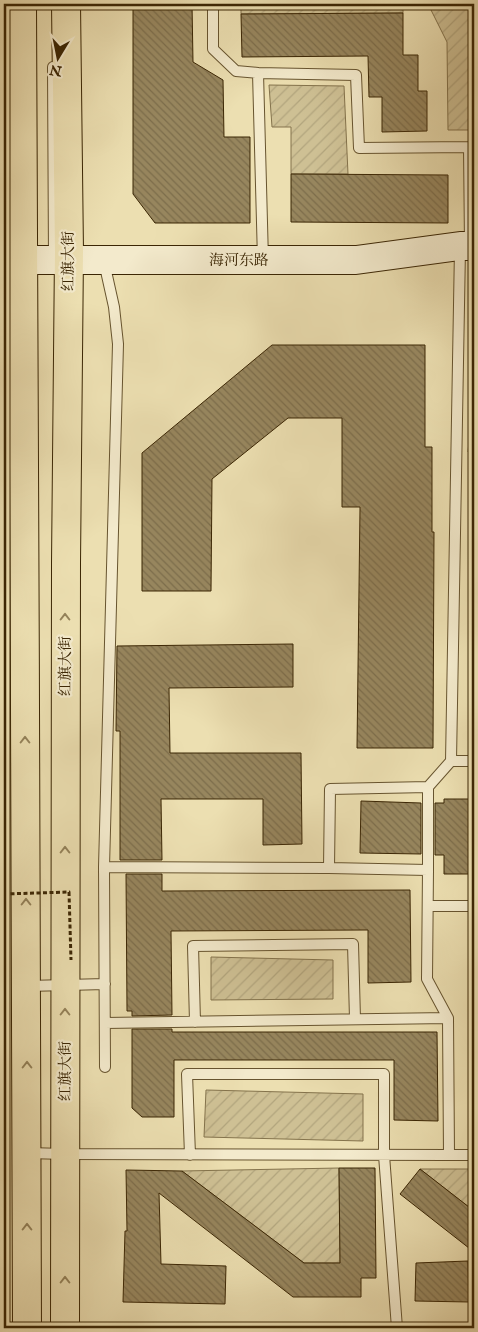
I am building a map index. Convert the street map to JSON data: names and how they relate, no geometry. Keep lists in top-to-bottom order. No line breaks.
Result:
{"streets":{"main road":["红旗大街"],"street":["海河东路"]},"crossings":[["海河东路","红旗大街"]],"north":"bottom"}
